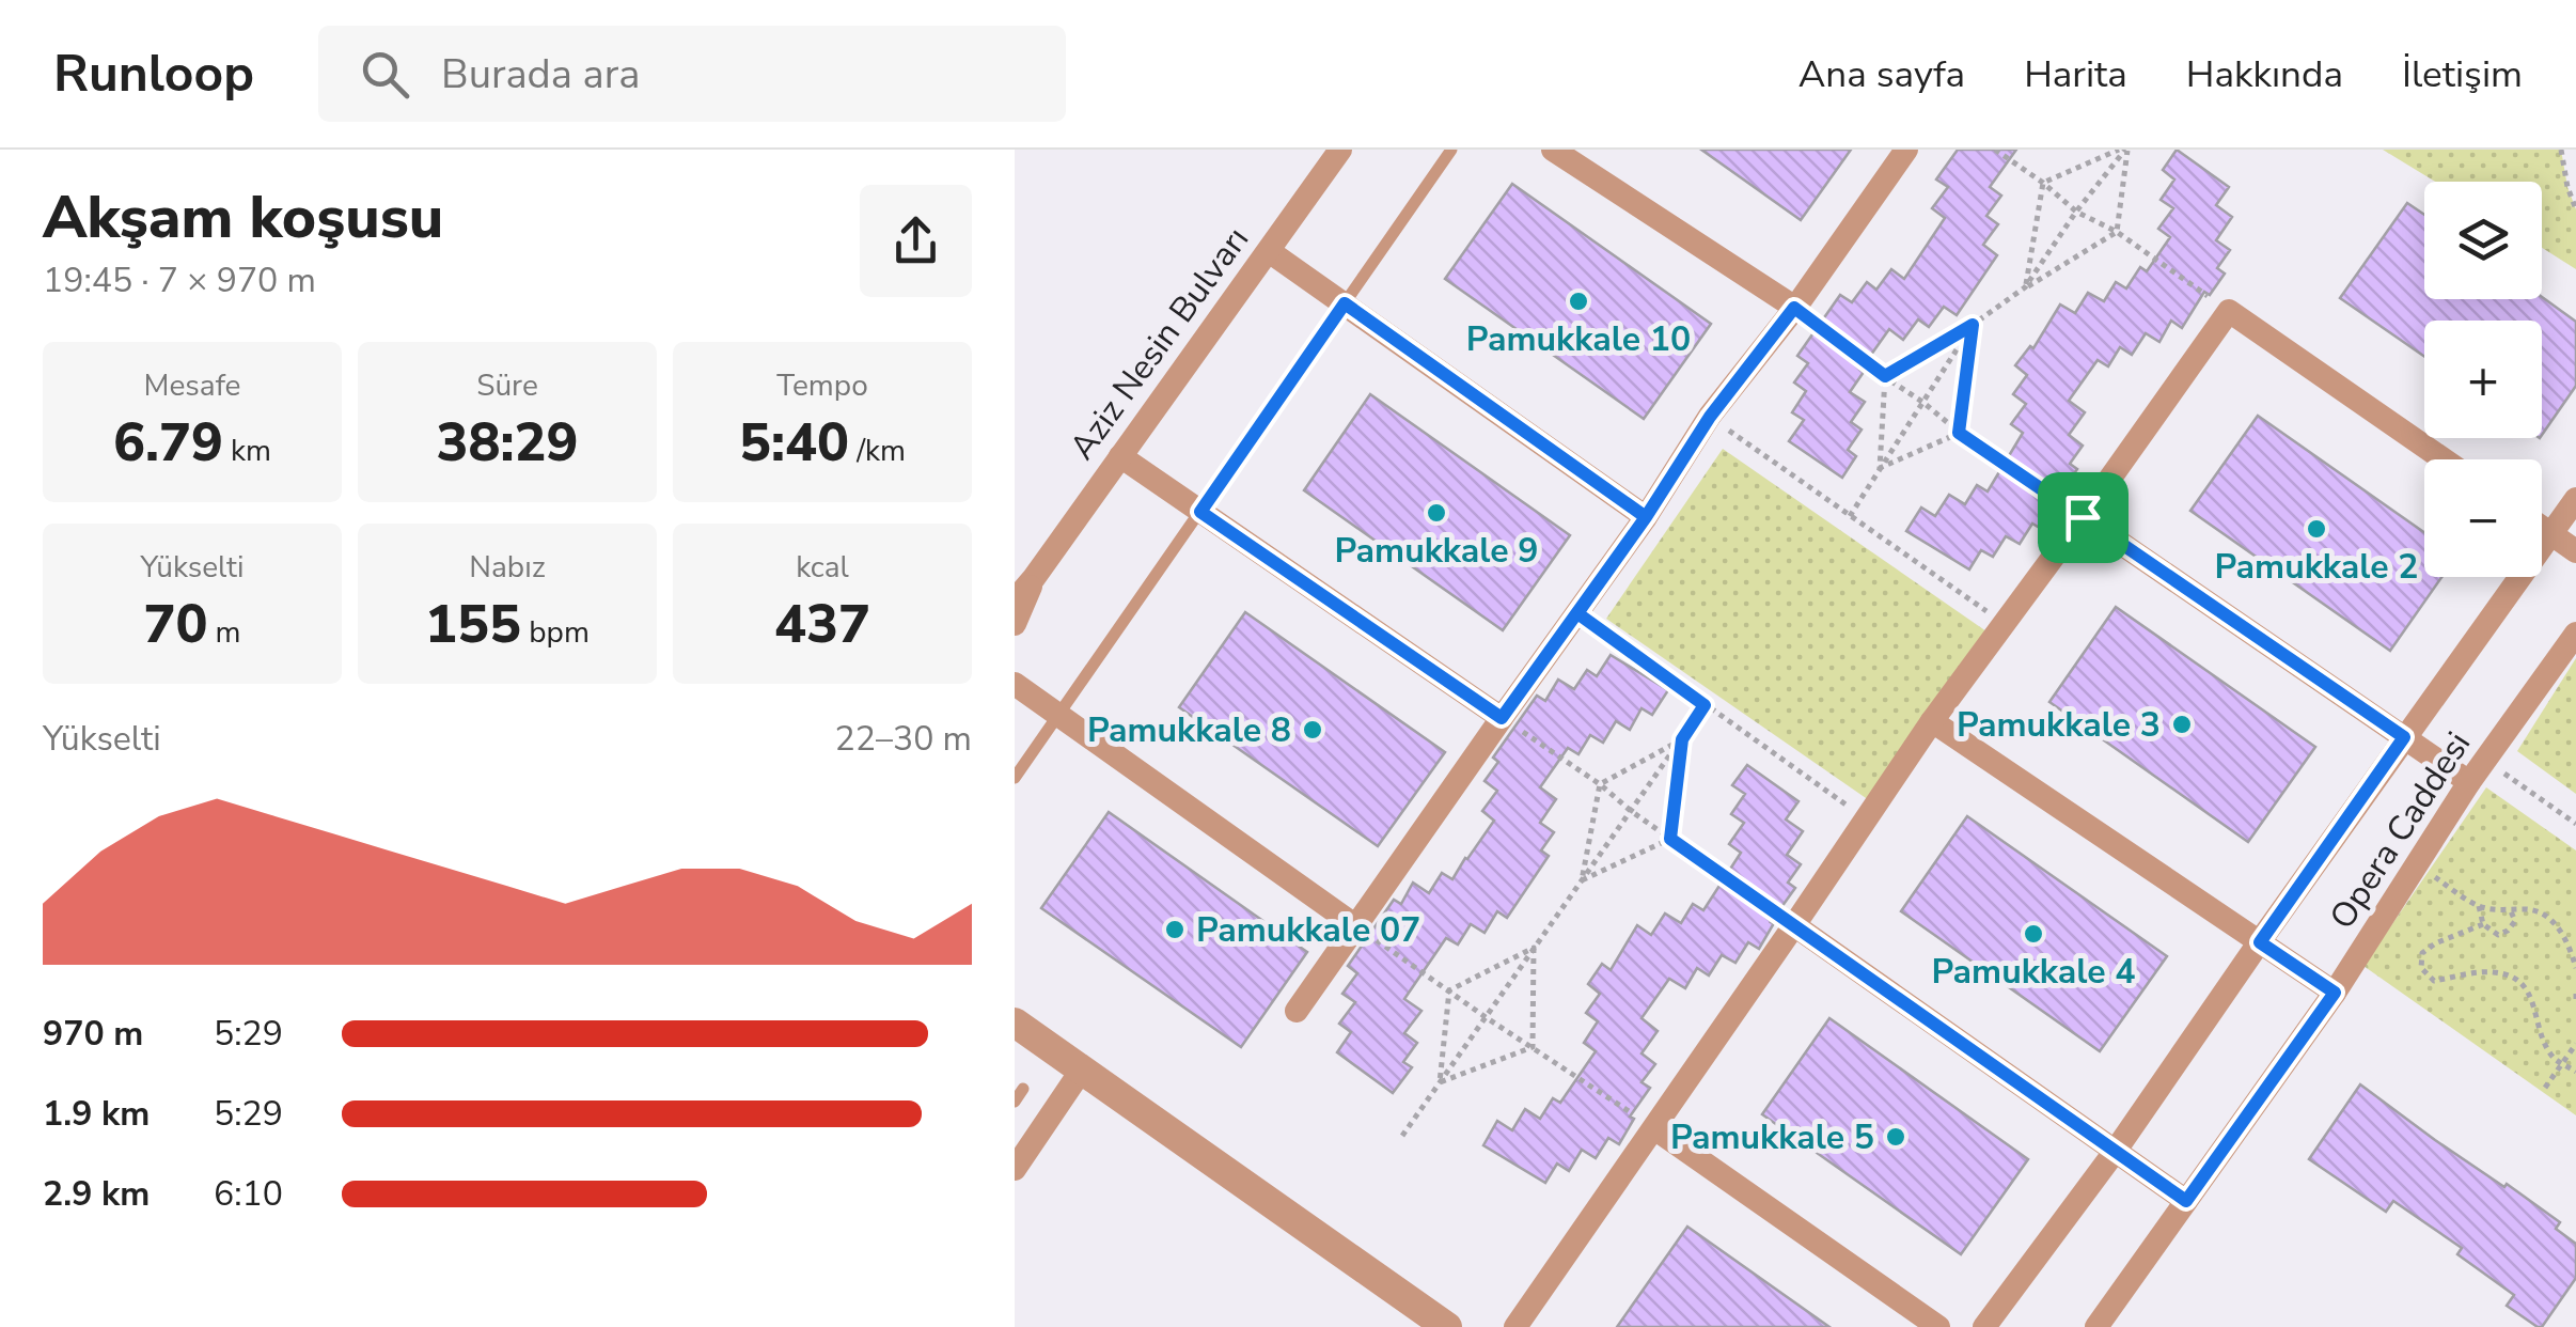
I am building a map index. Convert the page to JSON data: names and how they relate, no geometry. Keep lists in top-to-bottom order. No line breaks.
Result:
{"streets":{"street":["Aziz Nesin Bulvarı","Opera Caddesi"]},"places":["Pamukkale 10","Pamukkale 9","Pamukkale 2","Pamukkale 3","Pamukkale 8","Pamukkale 07","Pamukkale 4","Pamukkale 5"],"page":{"header":"Runloop","search":"Burada ara","nav":["Ana sayfa","Harita","Hakkında","İletişim"],"heading":["Akşam koşusu","19:45 · 7 × 970 m"],"map_buttons":["+","−"],"stats":[["Mesafe","6.79 km"],["Süre","38:29"],["Tempo","5:40 /km"],["Yükselti","70 m"],["Nabız","155 bpm"],["kcal","437"]],"chart":["Yükselti","22–30 m"],"list":[{"name":"970 m","note":"5:29"},{"name":"1.9 km","note":"5:29"},{"name":"2.9 km","note":"6:10"}]}}
